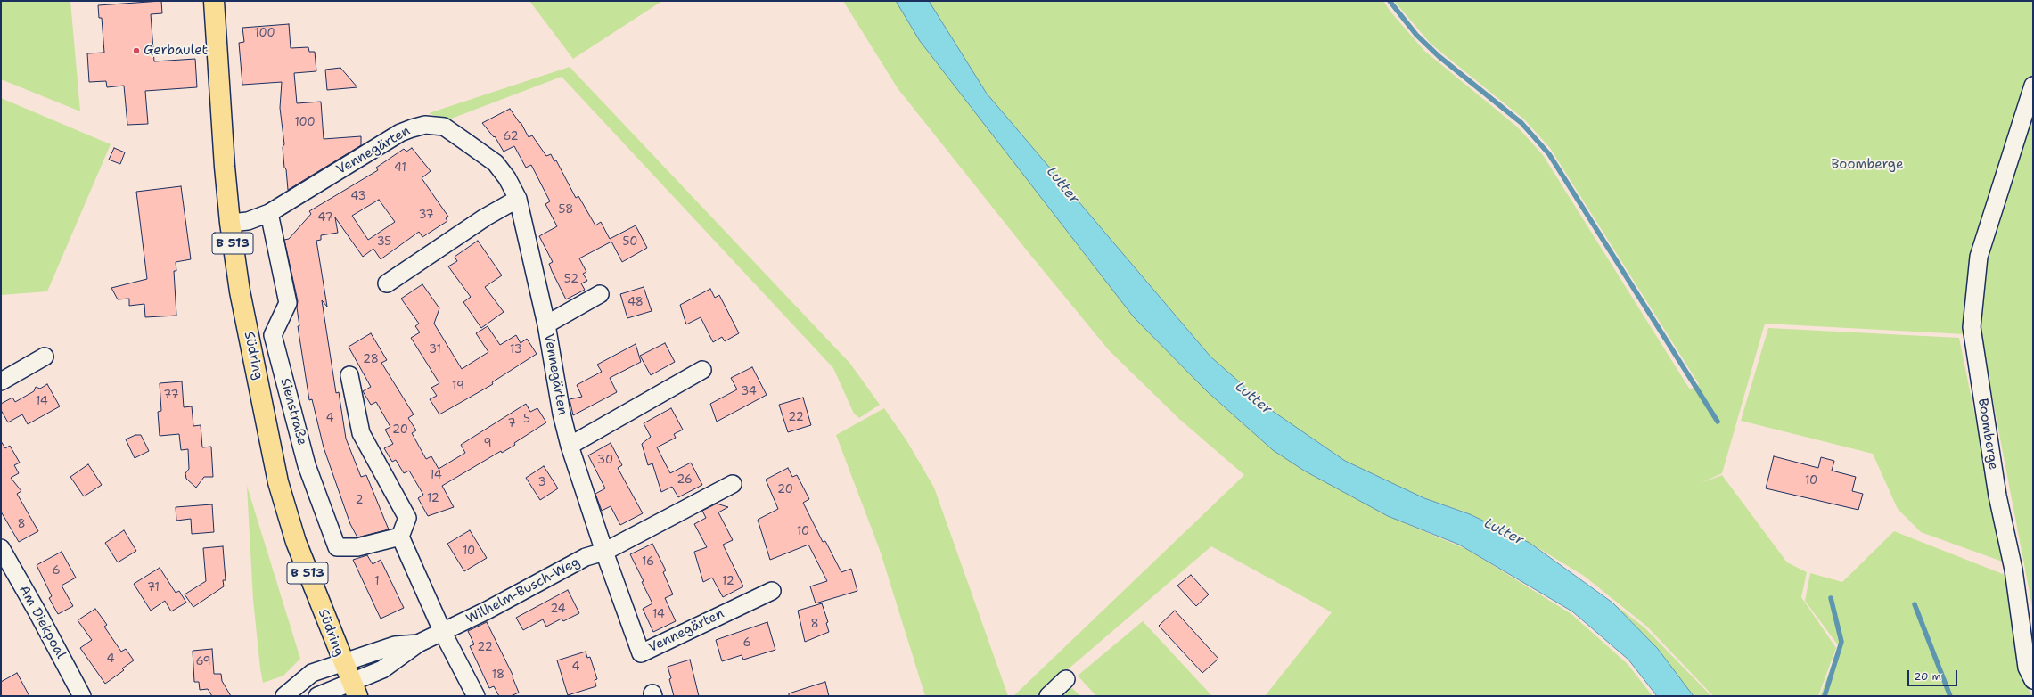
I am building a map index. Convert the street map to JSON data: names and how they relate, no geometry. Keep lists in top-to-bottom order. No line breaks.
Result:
{"streets":{"main road":["B 513","Südring"],"street":["Vennegärten","Sienstraße","Boomberge","Wilhelm-Busch-Weg","Am Diekpoal"]},"crossings":[["Vennegärten","Südring"],["Vennegärten","Sienstraße"],["Vennegärten","Wilhelm-Busch-Weg"],["Südring","Wilhelm-Busch-Weg"]],"water":["Lutter"],"parks":["Boomberge"],"places":["Gerbaulet"],"house_numbers":["100","100","62","41","43","58","37","47","35","50","52","48","31","13","28","19","34","77","14","22","4","5","7","20","9","30","14","26","10","3","20","12","2","8","10","10","16","6","1","12","71","24","14","8","6","22","4","69","4","18"],"scale_bar":"20 m"}
